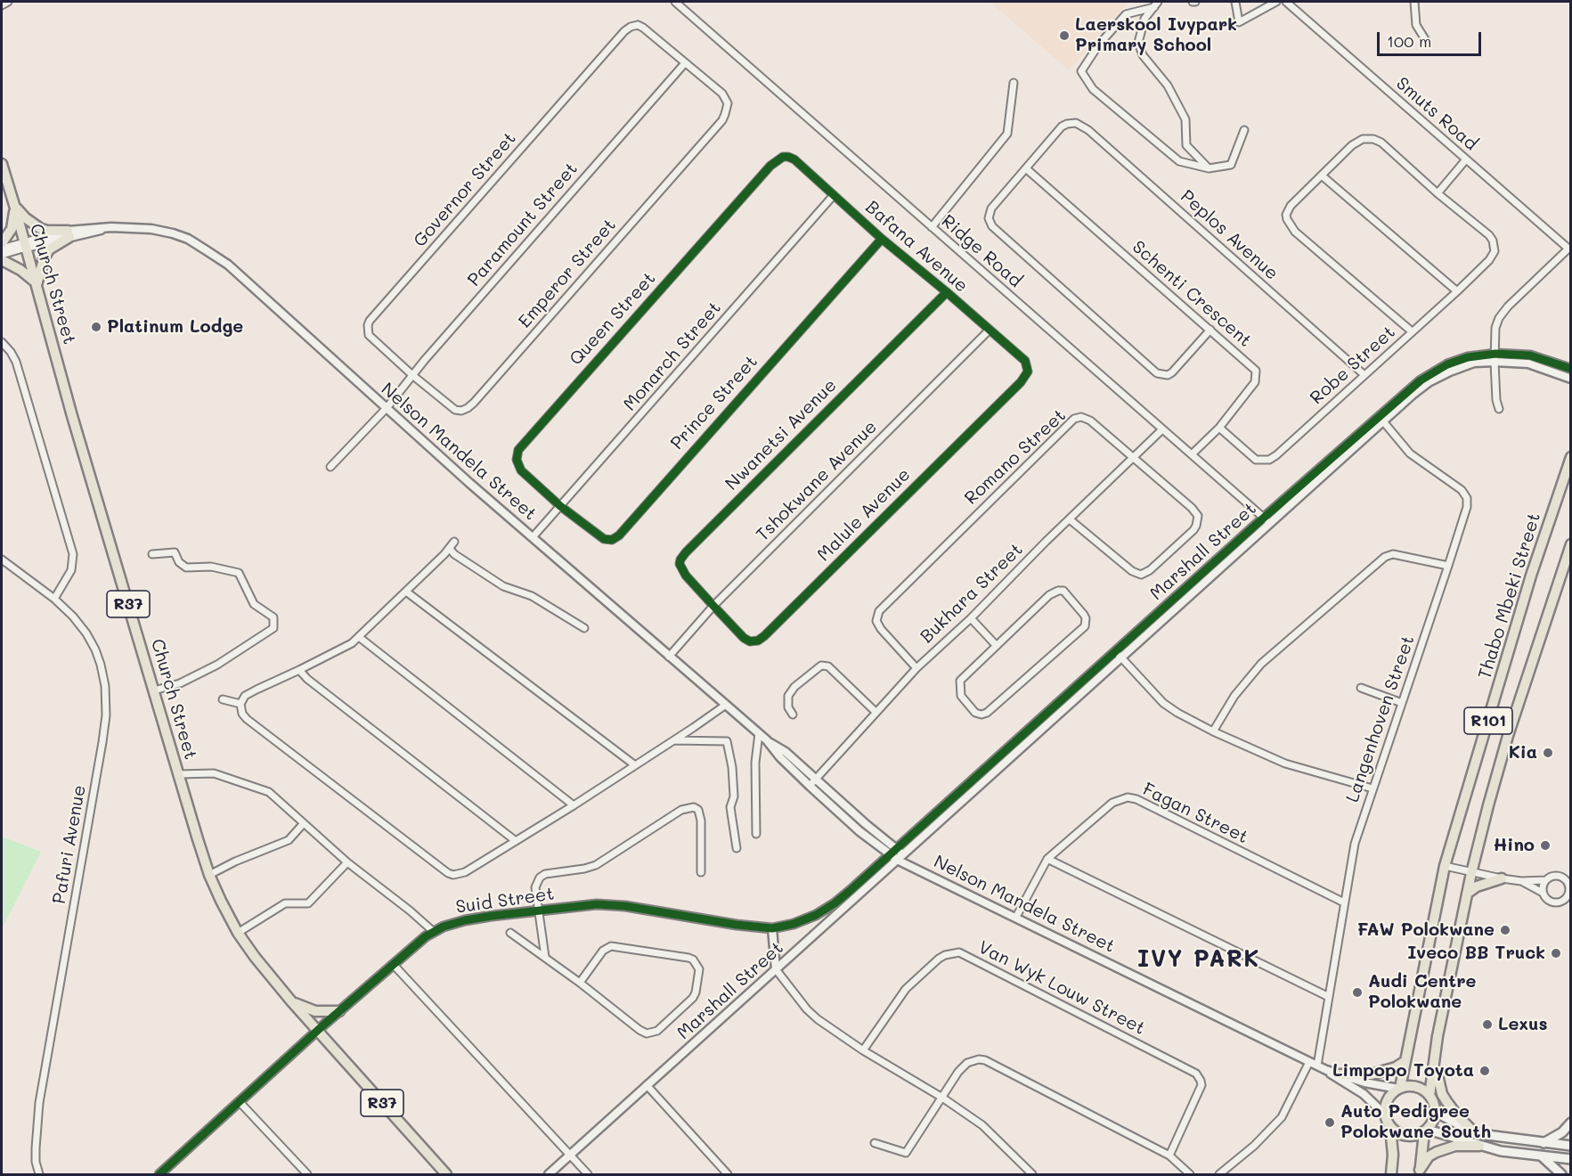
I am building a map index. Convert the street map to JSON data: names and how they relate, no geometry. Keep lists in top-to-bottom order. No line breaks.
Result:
{"streets":{"main road":["Church Street","Thabo Mbeki Street","R37","R101"],"street":["Smuts Road","Governor Street","Paramount Street","Peplos Avenue","Bafana Avenue","Ridge Road","Emperor Street","Schenti Crescent","Queen Street","Monarch Street","Robe Street","Prince Street","Nwanetsi Avenue","Nelson Mandela Street","Romano Street","Tshokwane Avenue","Malule Avenue","Marshall Street","Bukhara Street","Langenhoven Street","Fagan Street","Pafuri Avenue","Suid Street","Van Wyk Louw Street"]},"crossings":[["Smuts Road","Marshall Street"],["Governor Street","Paramount Street"],["Governor Street","Emperor Street"],["Paramount Street","Emperor Street"],["Paramount Street","Nelson Mandela Street"],["Peplos Avenue","Schenti Crescent"],["Peplos Avenue","Robe Street"],["Bafana Avenue","Queen Street"],["Bafana Avenue","Monarch Street"],["Bafana Avenue","Prince Street"],["Bafana Avenue","Nwanetsi Avenue"],["Bafana Avenue","Tshokwane Avenue"],["Bafana Avenue","Malule Avenue"],["Ridge Road","Schenti Crescent"],["Ridge Road","Marshall Street"],["Ridge Road","Bukhara Street"],["Church Street","Nelson Mandela Street"],["Church Street","Suid Street"],["Schenti Crescent","Robe Street"],["Queen Street","Monarch Street"],["Queen Street","Prince Street"],["Monarch Street","Prince Street"],["Monarch Street","Nelson Mandela Street"],["Nwanetsi Avenue","Tshokwane Avenue"],["Nwanetsi Avenue","Malule Avenue"],["Nelson Mandela Street","Tshokwane Avenue"],["Nelson Mandela Street","Marshall Street"],["Nelson Mandela Street","Bukhara Street"],["Nelson Mandela Street","Thabo Mbeki Street"],["Nelson Mandela Street","Langenhoven Street"],["Nelson Mandela Street","R101"],["Nelson Mandela Street","Fagan Street"],["Nelson Mandela Street","Suid Street"],["Romano Street","Bukhara Street"],["Tshokwane Avenue","Malule Avenue"],["Marshall Street","Langenhoven Street"],["Marshall Street","Suid Street"],["Thabo Mbeki Street","R101"],["Langenhoven Street","Fagan Street"]],"districts":["IVY PARK"],"places":["Laerskool Ivypark Primary School","Platinum Lodge","Kia","Hino","FAW Polokwane","Iveco BB Truck","Audi Centre Polokwane","Lexus","Limpopo Toyota","Auto Pedigree Polokwane South"],"scale_bar":"100 m"}
